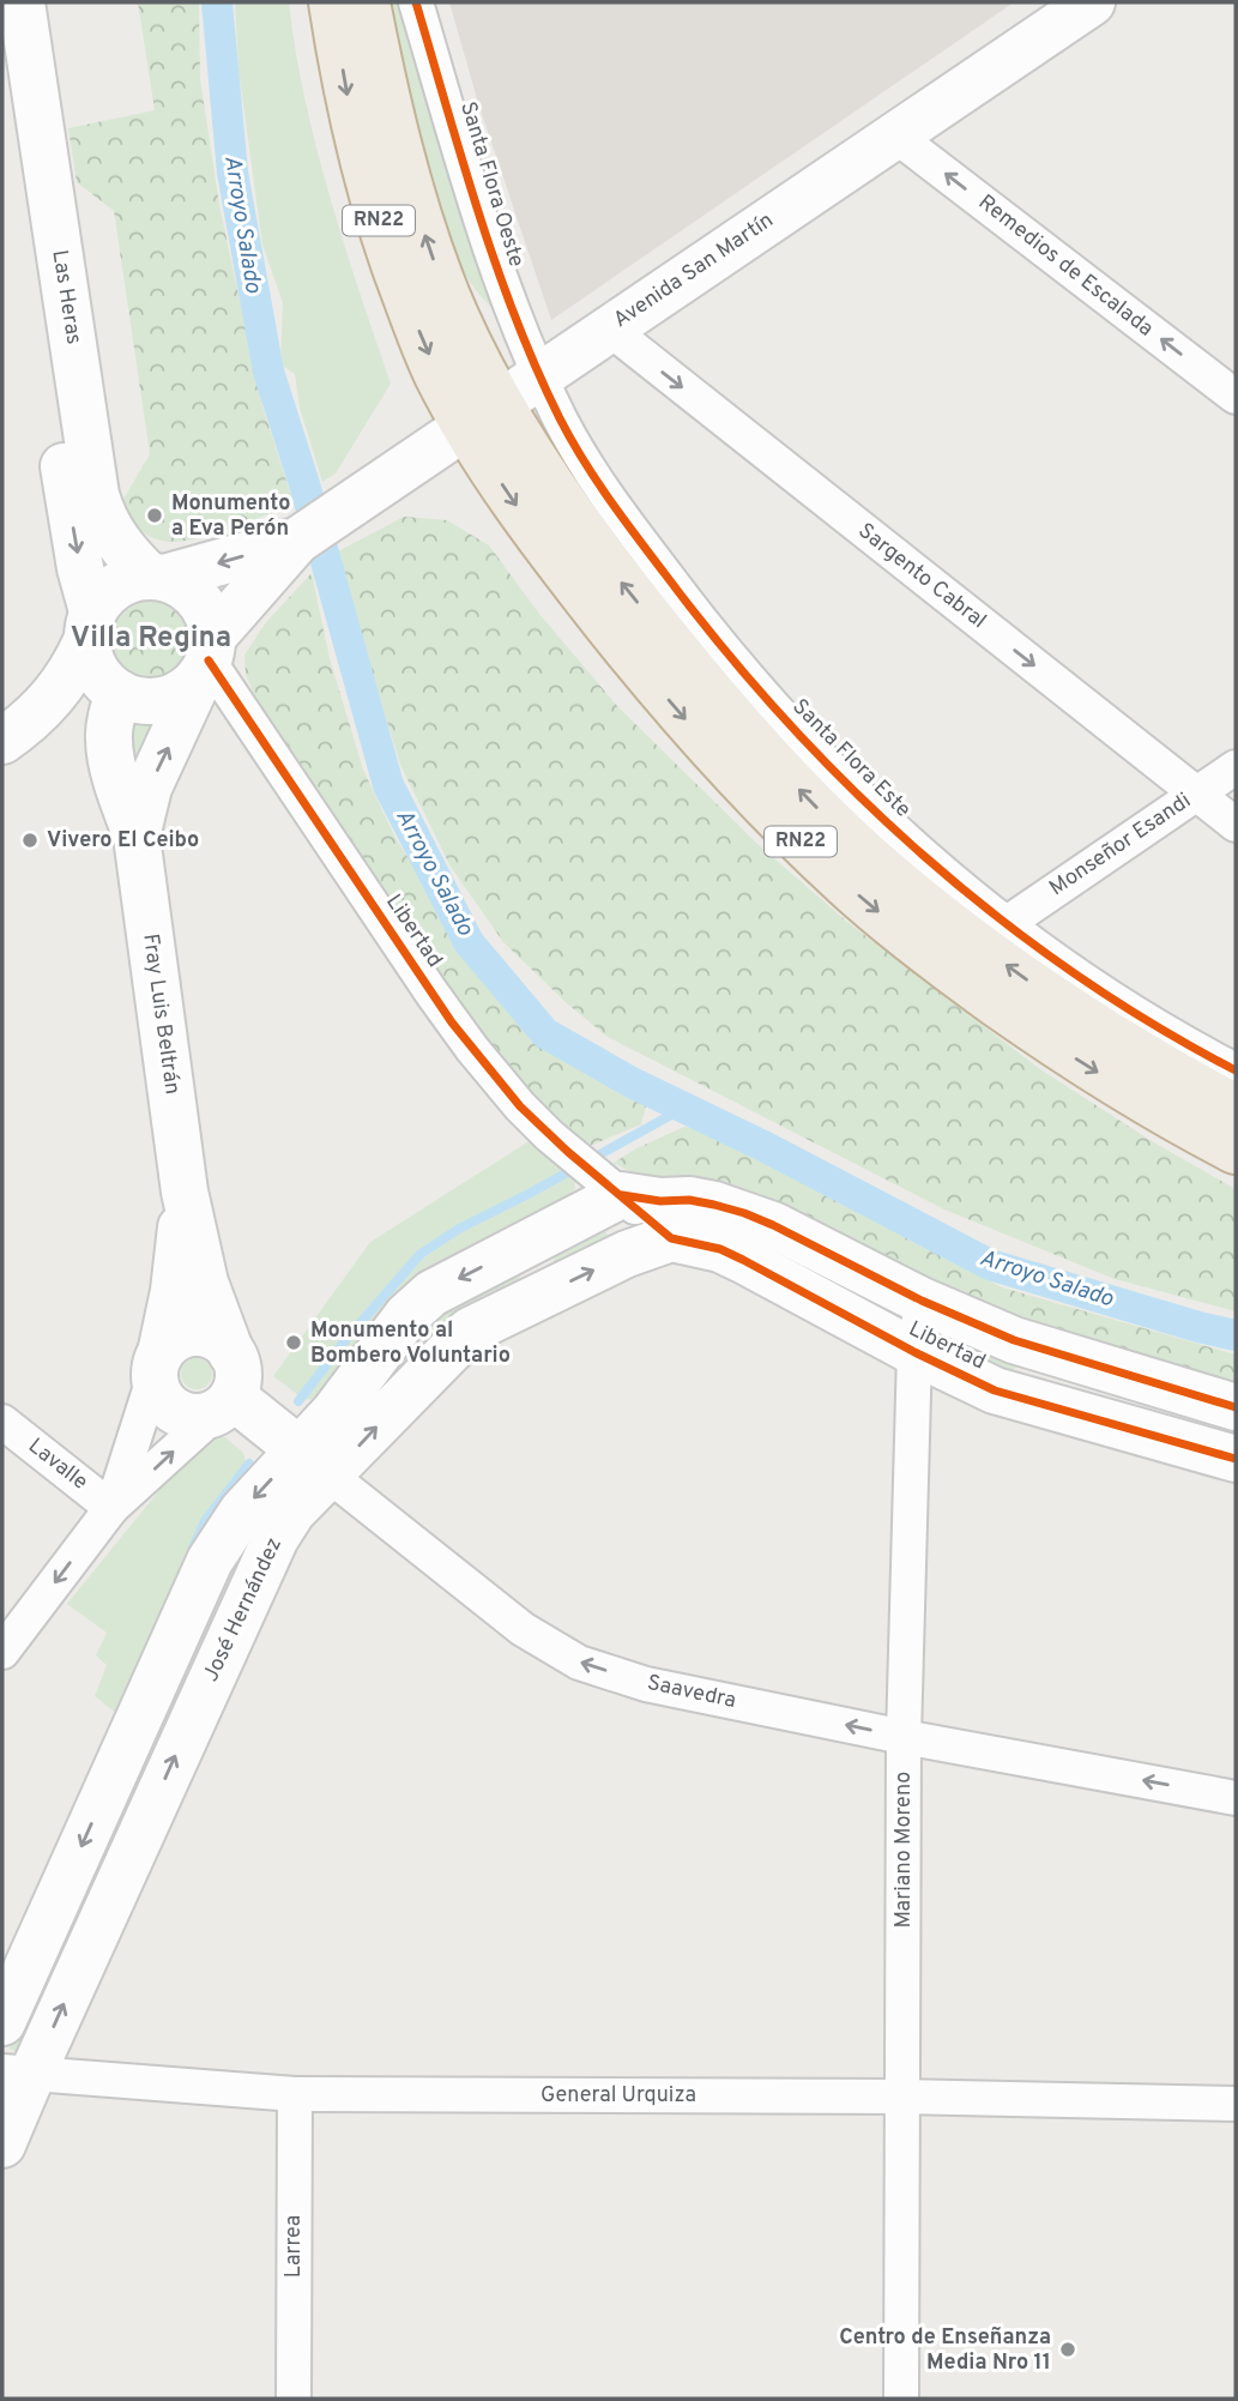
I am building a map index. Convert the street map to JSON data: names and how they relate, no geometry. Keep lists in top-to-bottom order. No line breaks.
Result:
{"streets":{"highway":["RN22"],"street":["Santa Flora Oeste","Remedios de Escalada","Avenida San Martín","Las Heras","Sargento Cabral","Santa Flora Este","Monseñor Esandi","Libertad","Fray Luis Beltrán","Lavalle","José Hernández","Saavedra","Mariano Moreno","General Urquiza","Larrea"]},"crossings":[["Santa Flora Oeste","Avenida San Martín"],["Santa Flora Oeste","Santa Flora Este"],["RN22","Avenida San Martín"],["Remedios de Escalada","Avenida San Martín"],["Avenida San Martín","Las Heras"],["Avenida San Martín","Sargento Cabral"],["Avenida San Martín","Santa Flora Este"],["Avenida San Martín","Libertad"],["Avenida San Martín","Fray Luis Beltrán"],["Las Heras","Libertad"],["Las Heras","Fray Luis Beltrán"],["Sargento Cabral","Monseñor Esandi"],["Santa Flora Este","Monseñor Esandi"],["Libertad","Fray Luis Beltrán"],["Libertad","José Hernández"],["Libertad","Mariano Moreno"],["Fray Luis Beltrán","Lavalle"],["Fray Luis Beltrán","Saavedra"],["José Hernández","Saavedra"],["José Hernández","General Urquiza"],["Saavedra","Mariano Moreno"],["Mariano Moreno","General Urquiza"],["General Urquiza","Larrea"]],"one_way":["Remedios de Escalada","Sargento Cabral","Saavedra"],"districts":["Villa Regina"],"water":["Arroyo Salado"],"places":["Monumento a Eva Perón","Vivero El Ceibo","Monumento al Bombero Voluntario","Centro de Enseñanza Media Nro 11"]}
